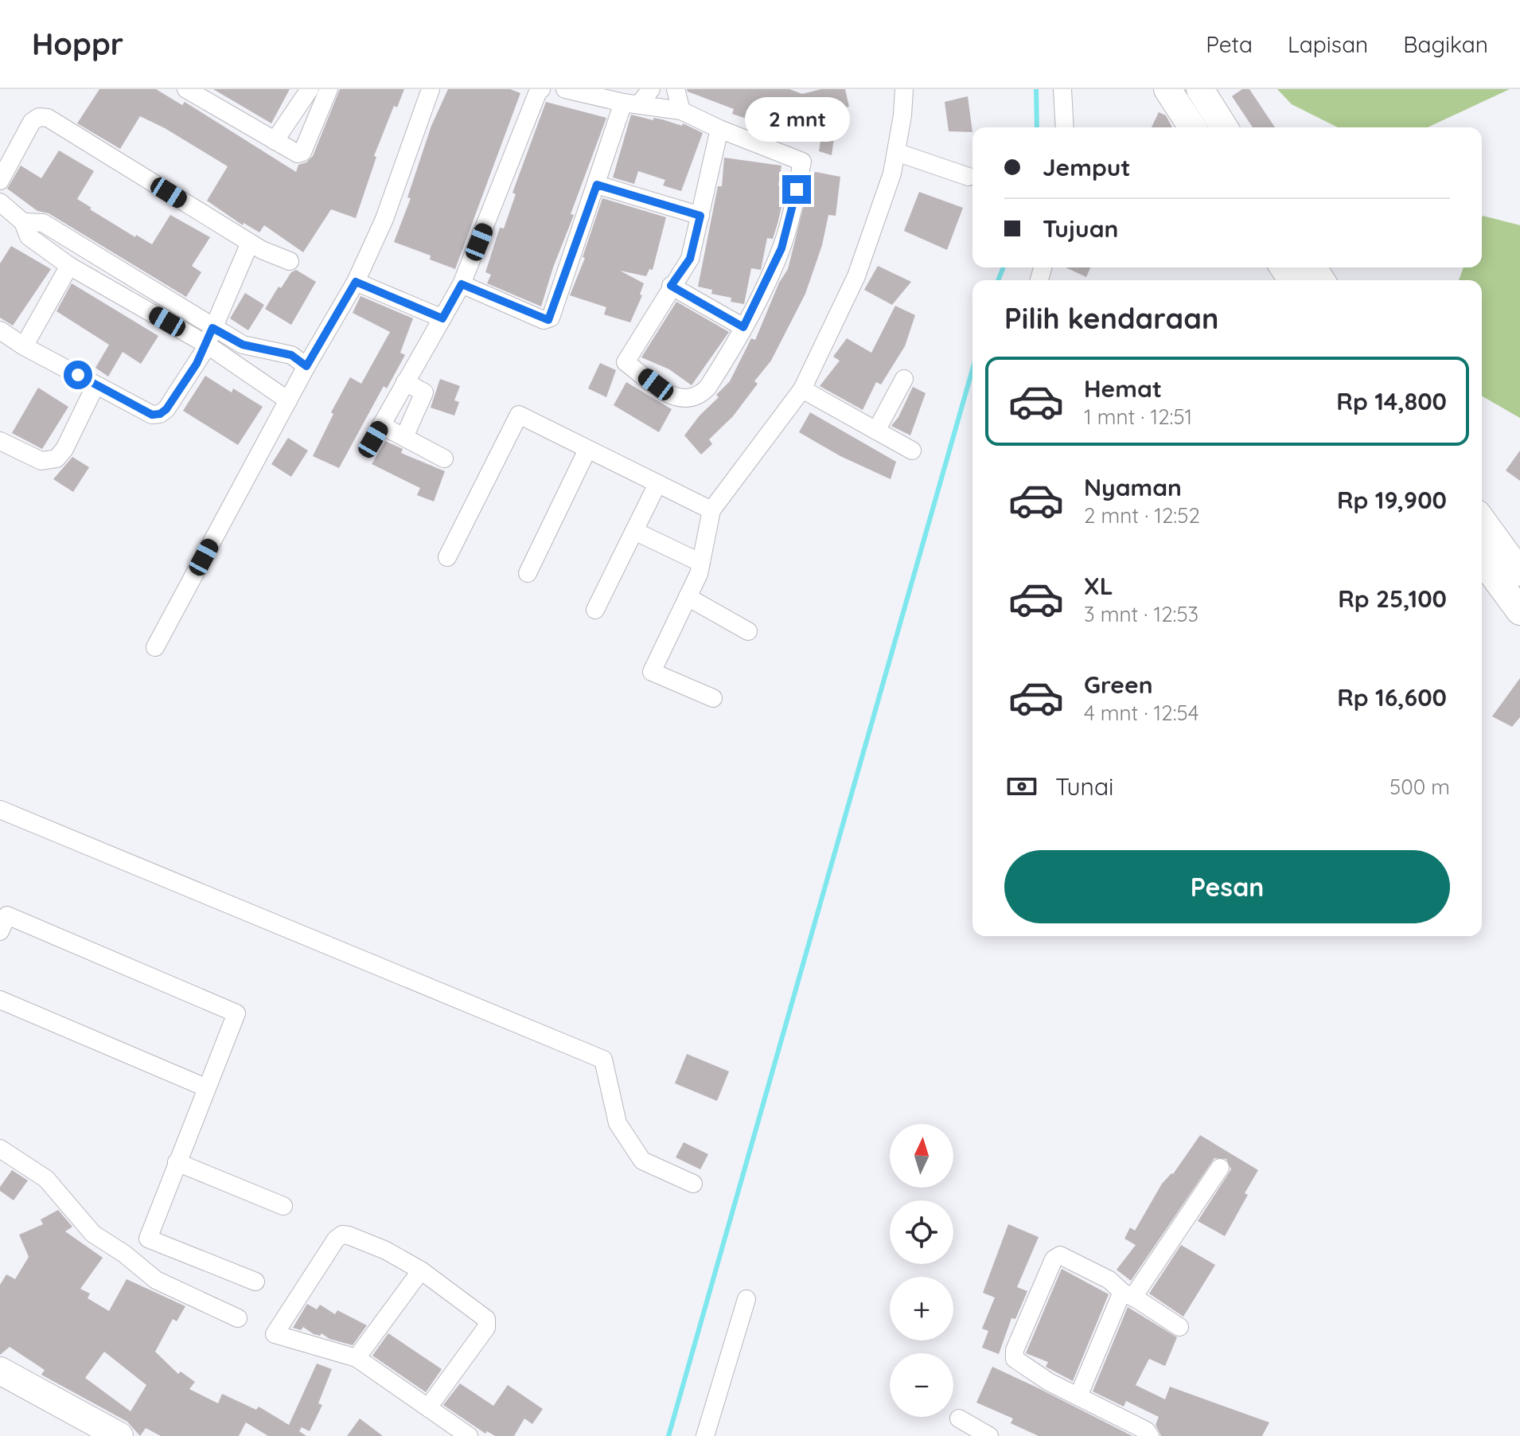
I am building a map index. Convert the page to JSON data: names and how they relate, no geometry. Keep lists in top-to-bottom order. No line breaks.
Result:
{"north":"top","page":{"header":"Hoppr","nav":["Peta","Lapisan","Bagikan"],"bubble":"2 mnt","banner":["Jemput","Tujuan"],"heading":"Pilih kendaraan","list":[{"name":"Hemat","note":"1 mnt · 12:51","value":"Rp 14,800"},{"name":"Nyaman","note":"2 mnt · 12:52","value":"Rp 19,900"},{"name":"XL","note":"3 mnt · 12:53","value":"Rp 25,100"},{"name":"Green","note":"4 mnt · 12:54","value":"Rp 16,600"}],"pay":["Tunai","500 m"],"buttons":"Pesan","map_buttons":["+","−"]}}
